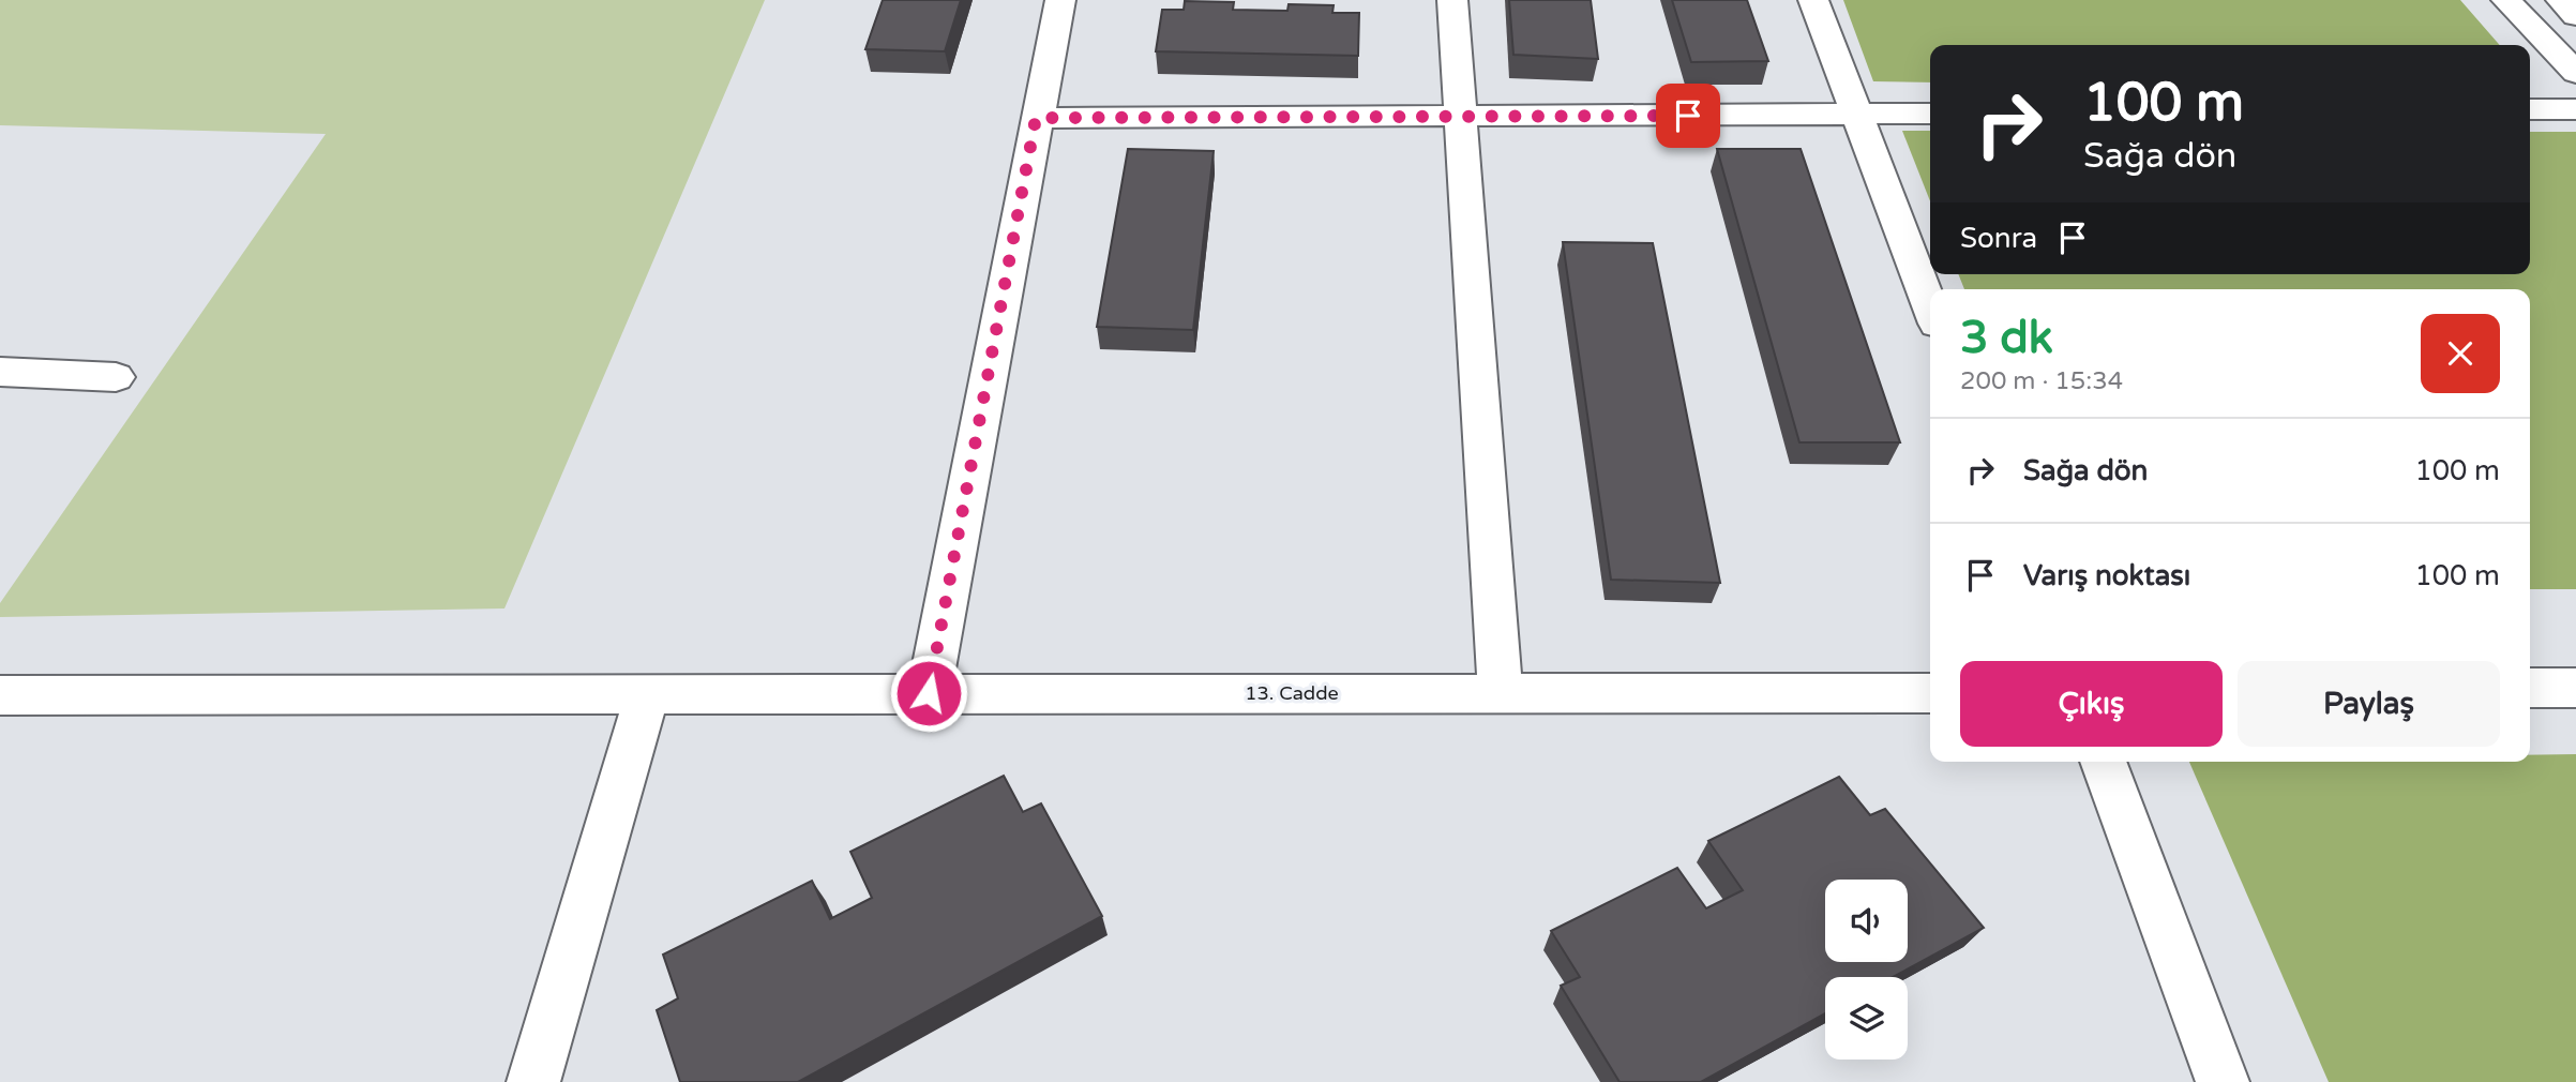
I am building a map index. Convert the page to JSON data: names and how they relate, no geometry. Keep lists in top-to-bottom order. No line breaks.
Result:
{"streets":{"street":["13. Cadde"]},"page":{"turn":["100 m","Sağa dön"],"then":"Sonra","heading":["3 dk","200 m · 15:34"],"list":[{"name":"Sağa dön","value":"100 m"},{"name":"Varış noktası","value":"100 m"}],"buttons":["Çıkış","Paylaş"]}}
